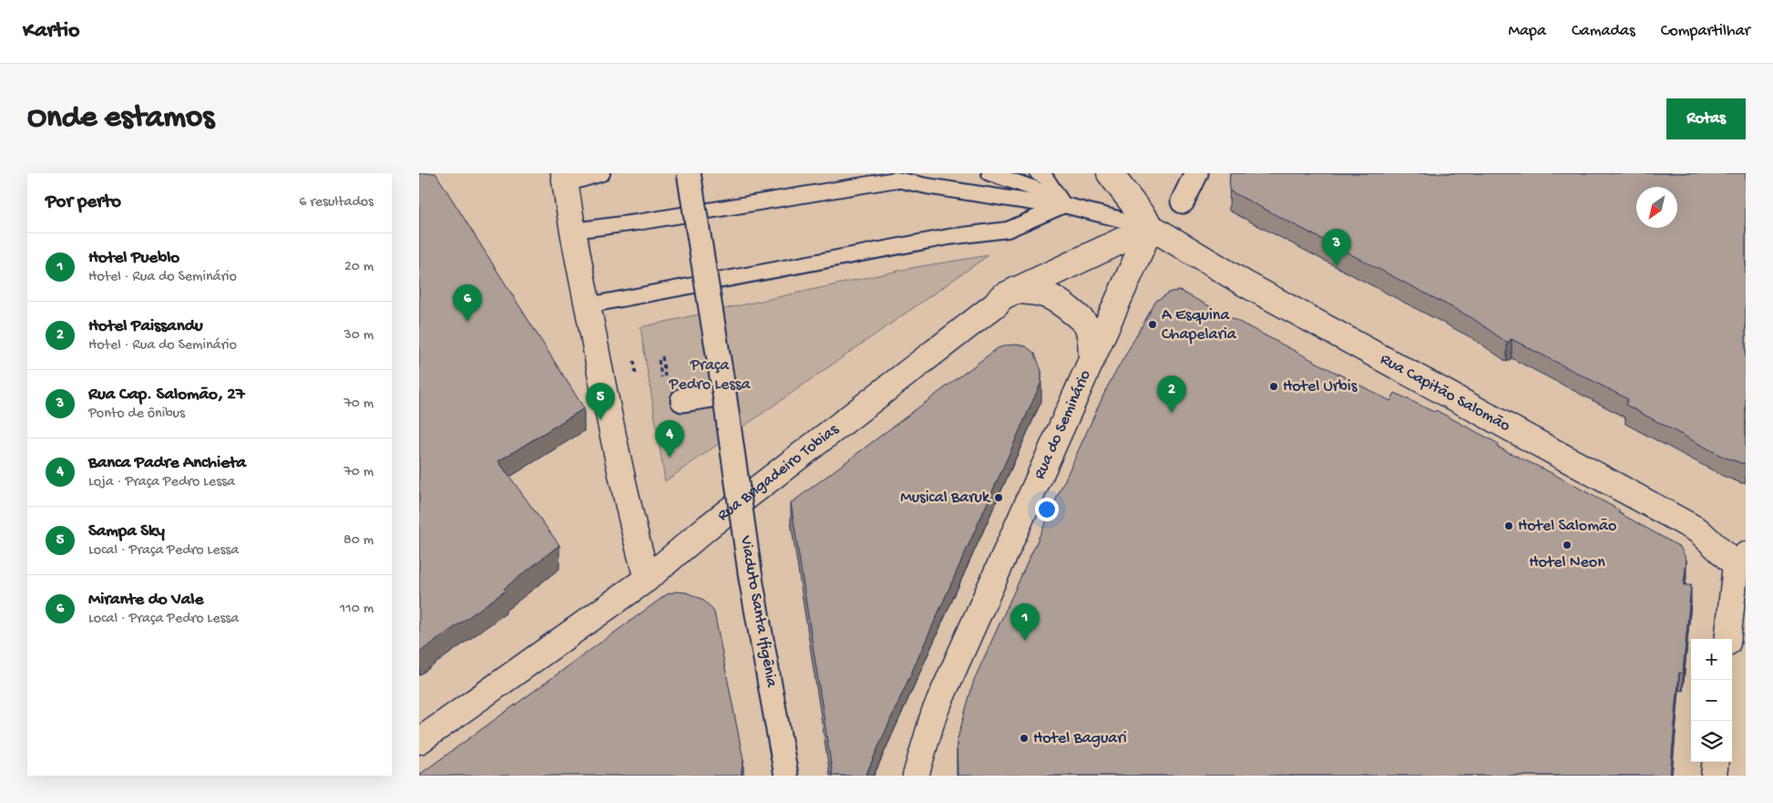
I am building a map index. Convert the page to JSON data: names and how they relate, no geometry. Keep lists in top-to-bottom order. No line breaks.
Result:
{"streets":{"street":["Rua Capitão Salomão","Rua do Seminário","Rua Brigadeiro Tobias","Viaduto Santa Ifigênia"]},"crossings":[["Rua Capitão Salomão","Rua do Seminário"],["Rua Capitão Salomão","Rua Brigadeiro Tobias"],["Rua do Seminário","Rua Brigadeiro Tobias"]],"parks":["Praça Pedro Lessa"],"places":["A Esquina Chapelaria","Hotel Urbis","Musical Baruk","Hotel Salomão","Hotel Neon","Hotel Baguari"],"north":"bottom left","page":{"header":"Kartio","nav":["Mapa","Camadas","Compartilhar"],"buttons":"Rotas","title":"Onde estamos","heading":["Por perto","6 resultados"],"pins":["3","6","2","5","4","1"],"list":[{"mark":"1","name":"Hotel Pueblo","note":"Hotel · Rua do Seminário","value":"20 m"},{"mark":"2","name":"Hotel Paissandu","note":"Hotel · Rua do Seminário","value":"30 m"},{"mark":"3","name":"Rua Cap. Salomão, 27","note":"Ponto de ônibus","value":"70 m"},{"mark":"4","name":"Banca Padre Anchieta","note":"Loja · Praça Pedro Lessa","value":"70 m"},{"mark":"5","name":"Sampa Sky","note":"Local · Praça Pedro Lessa","value":"80 m"},{"mark":"6","name":"Mirante do Vale","note":"Local · Praça Pedro Lessa","value":"110 m"}],"map_buttons":["+","−"]}}
